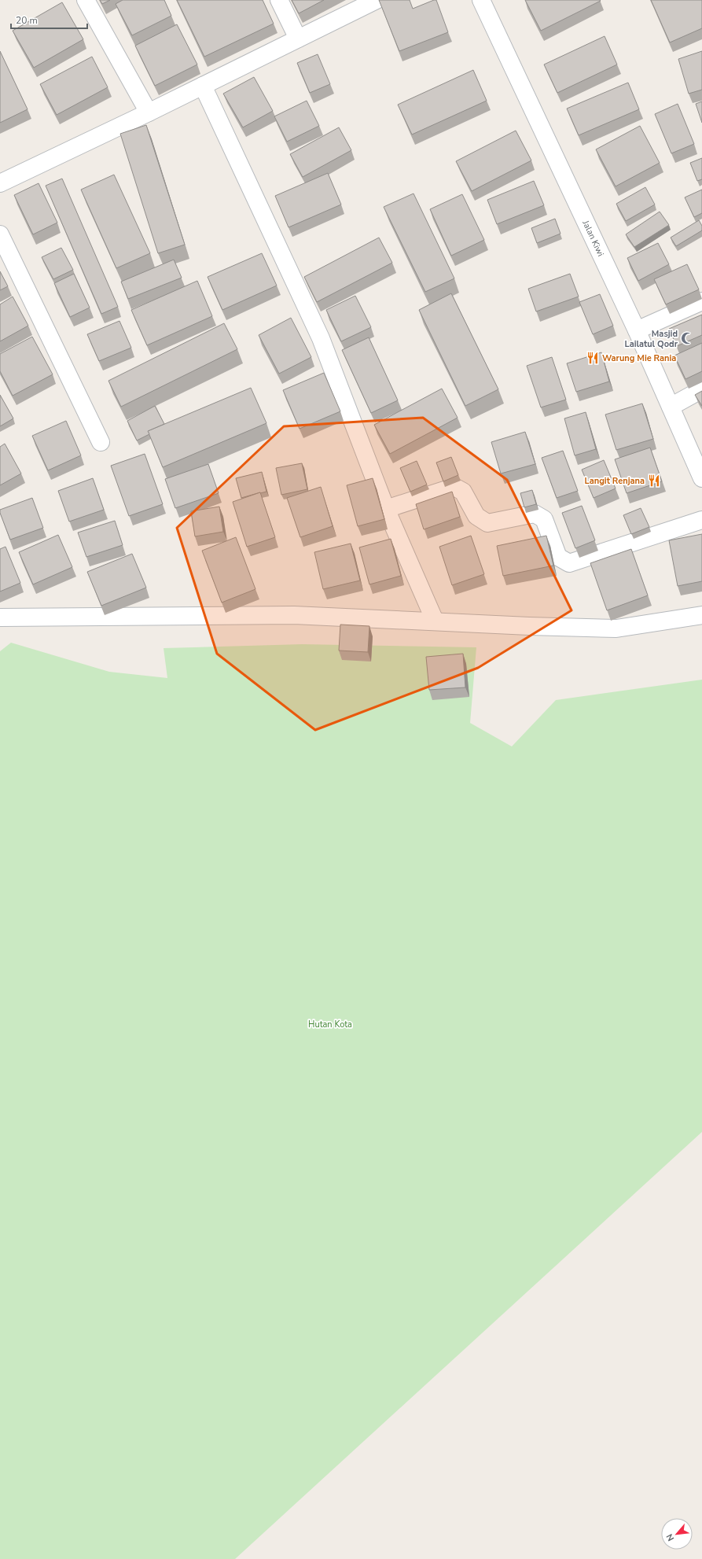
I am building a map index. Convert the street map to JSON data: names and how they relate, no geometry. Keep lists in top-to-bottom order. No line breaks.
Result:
{"streets":{"street":["Jalan Kiwi"]},"parks":["Hutan Kota"],"places":{"mosque":["Masjid Lailatul Qodr"],"restaurant":["Warung Mie Rania","Langit Renjana"]},"scale_bar":"20 m","north":"bottom left"}
